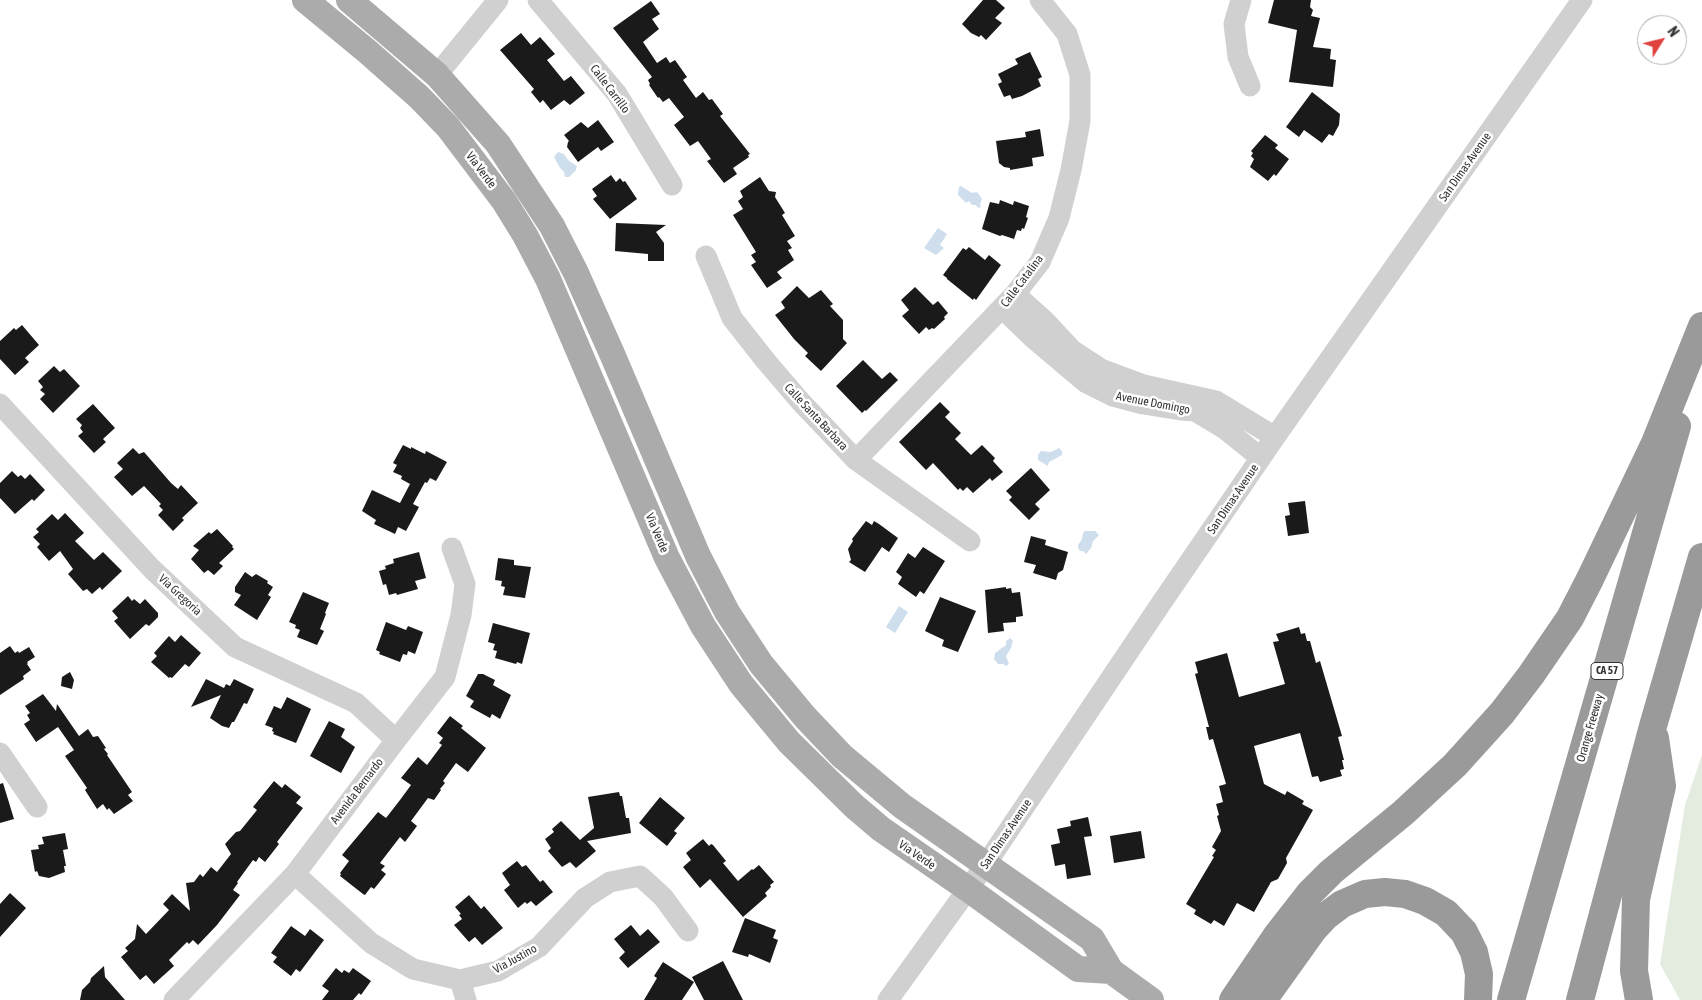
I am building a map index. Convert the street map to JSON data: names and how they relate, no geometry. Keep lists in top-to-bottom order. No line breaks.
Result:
{"streets":{"highway":["CA 57","Orange Freeway"],"main road":["Via Verde"],"street":["Calle Carrillo","San Dimas Avenue","Calle Catalina","Avenue Domingo","Calle Santa Barbara","Via Gregoria","Avenida Bernardo","Via Justino"]},"crossings":[["San Dimas Avenue","Via Verde"],["San Dimas Avenue","Avenue Domingo"],["Calle Catalina","Avenue Domingo"],["Calle Catalina","Calle Santa Barbara"],["Via Gregoria","Avenida Bernardo"],["Avenida Bernardo","Via Justino"]],"north":"top right"}
